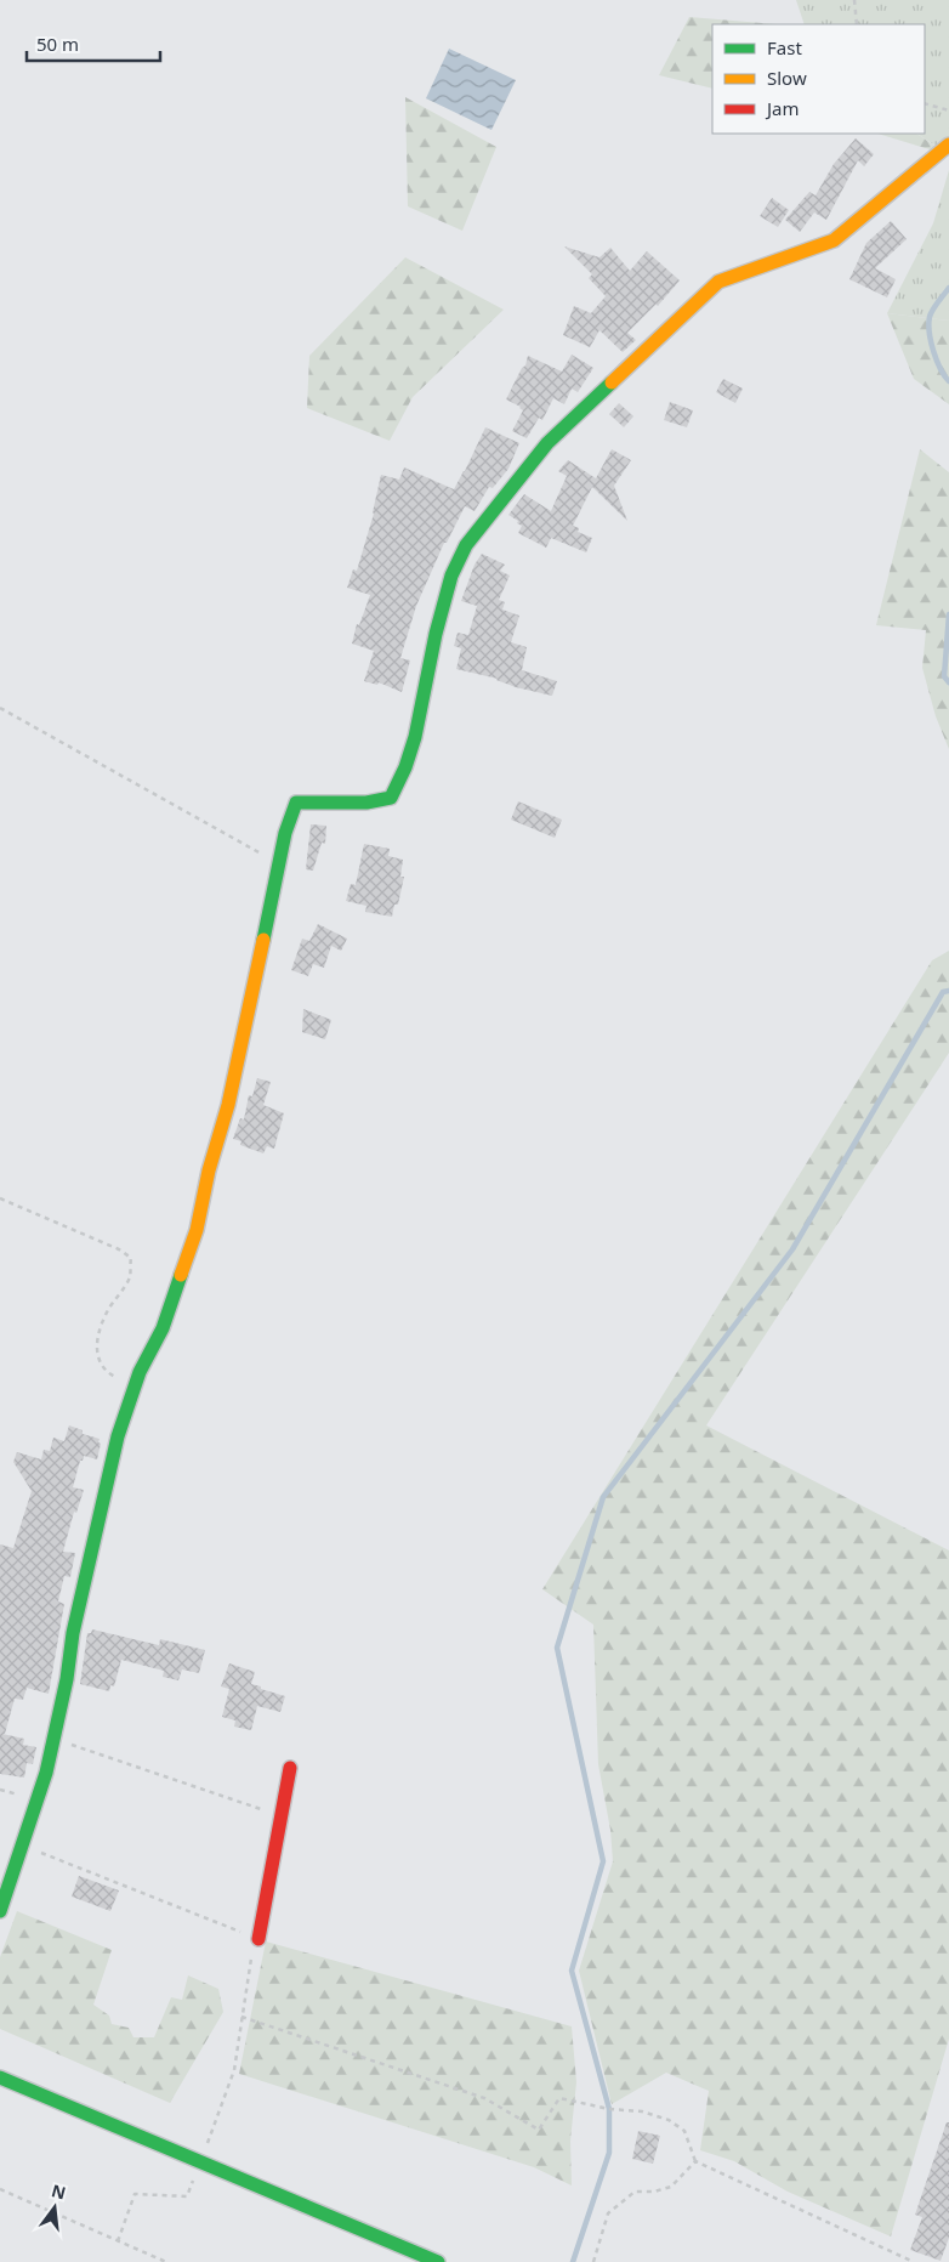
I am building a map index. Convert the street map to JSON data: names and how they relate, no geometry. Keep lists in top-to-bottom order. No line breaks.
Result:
{"legend":["Fast","Slow","Jam"],"scale_bar":"50 m","north":"top"}
